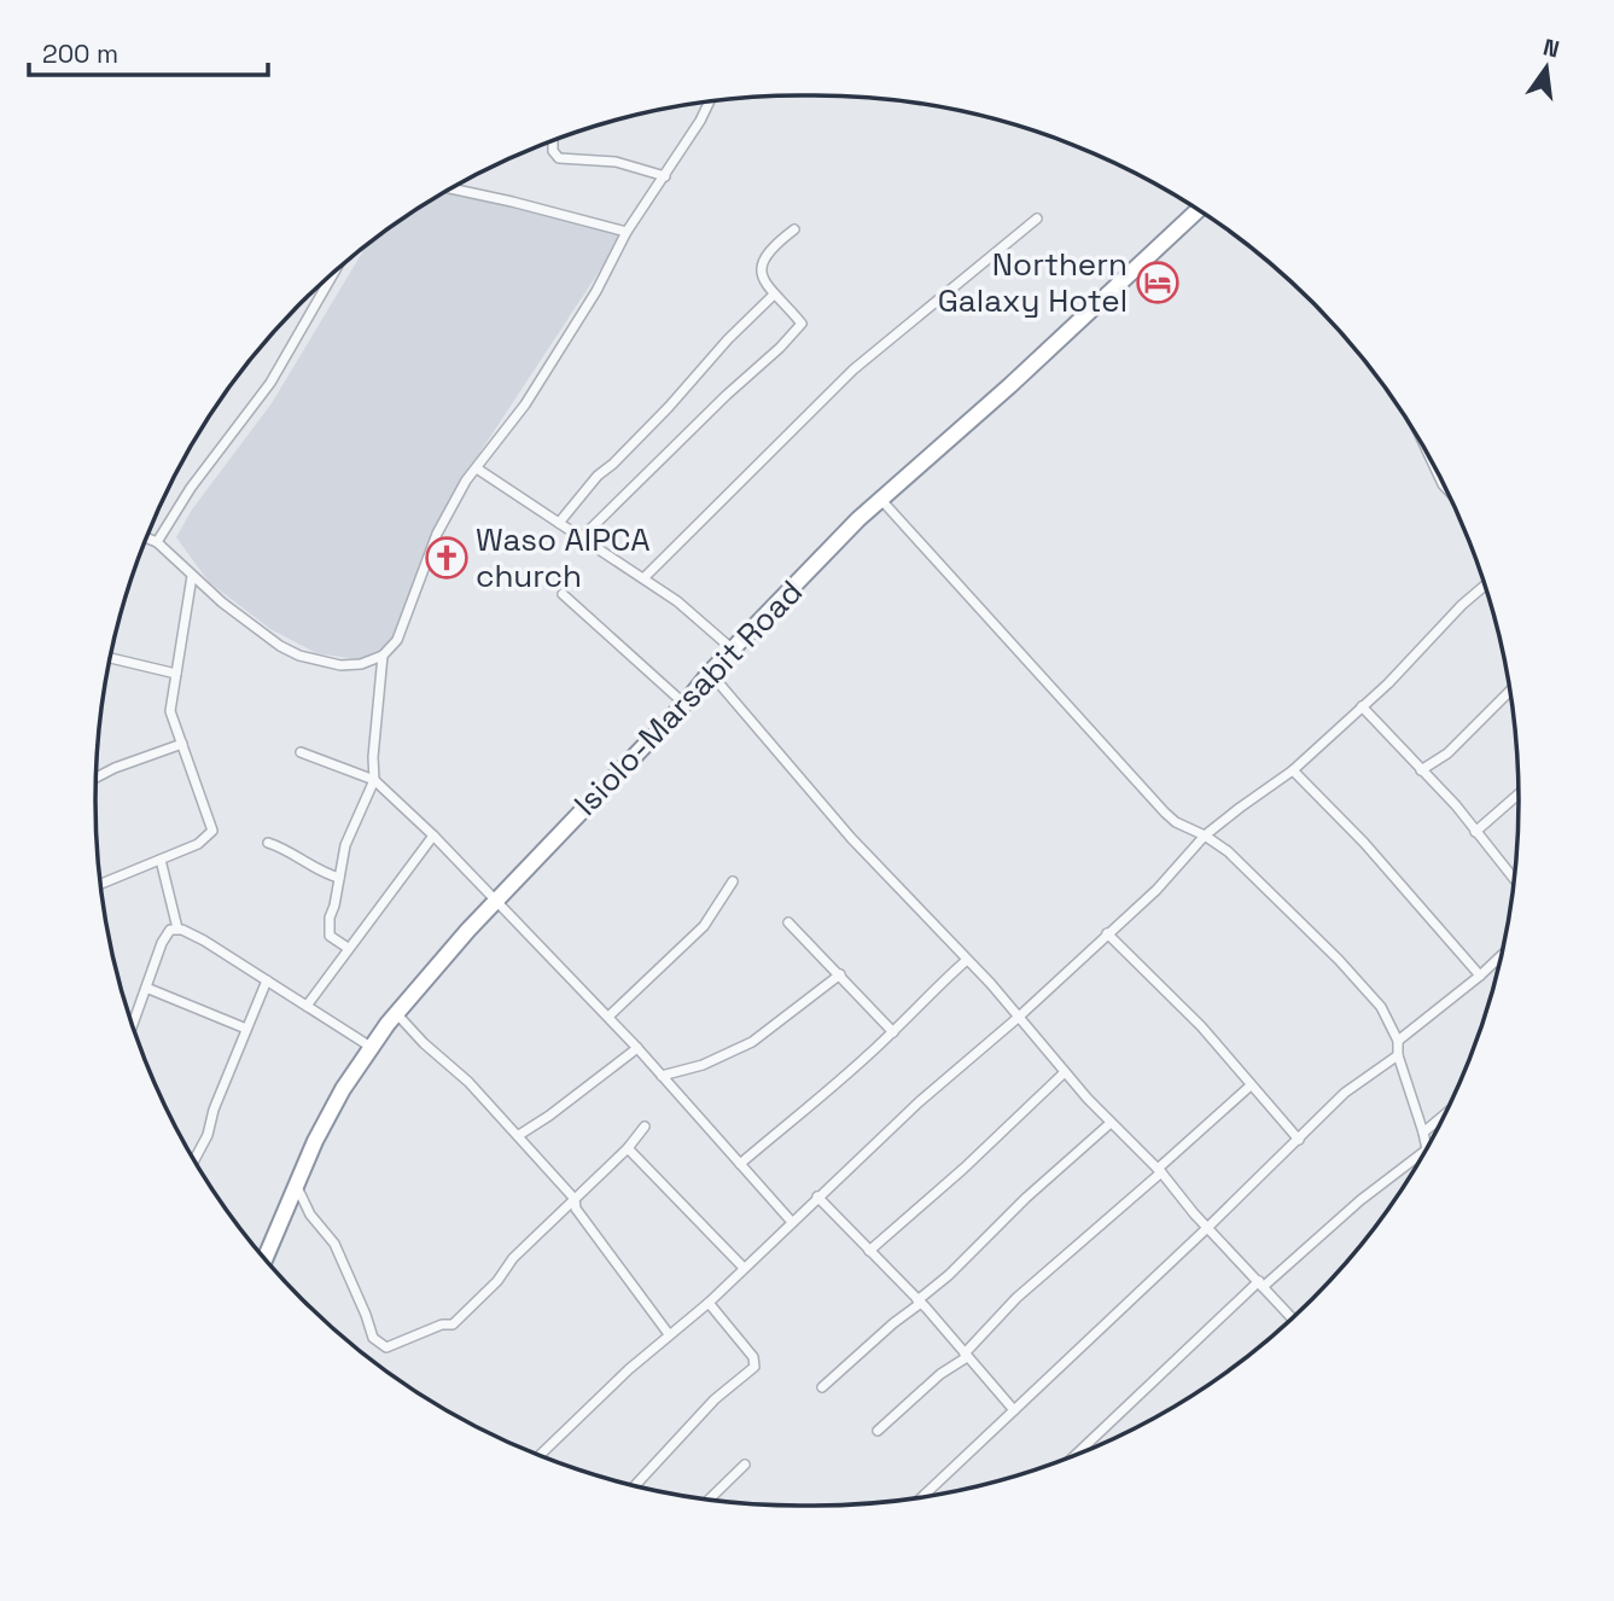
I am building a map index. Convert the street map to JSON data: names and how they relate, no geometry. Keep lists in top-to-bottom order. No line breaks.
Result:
{"streets":{"highway":["Isiolo-Marsabit Road"]},"places":{"hotel":["Northern Galaxy Hotel"],"church":["Waso AIPCA church"]},"scale_bar":"200 m","north":"top"}
